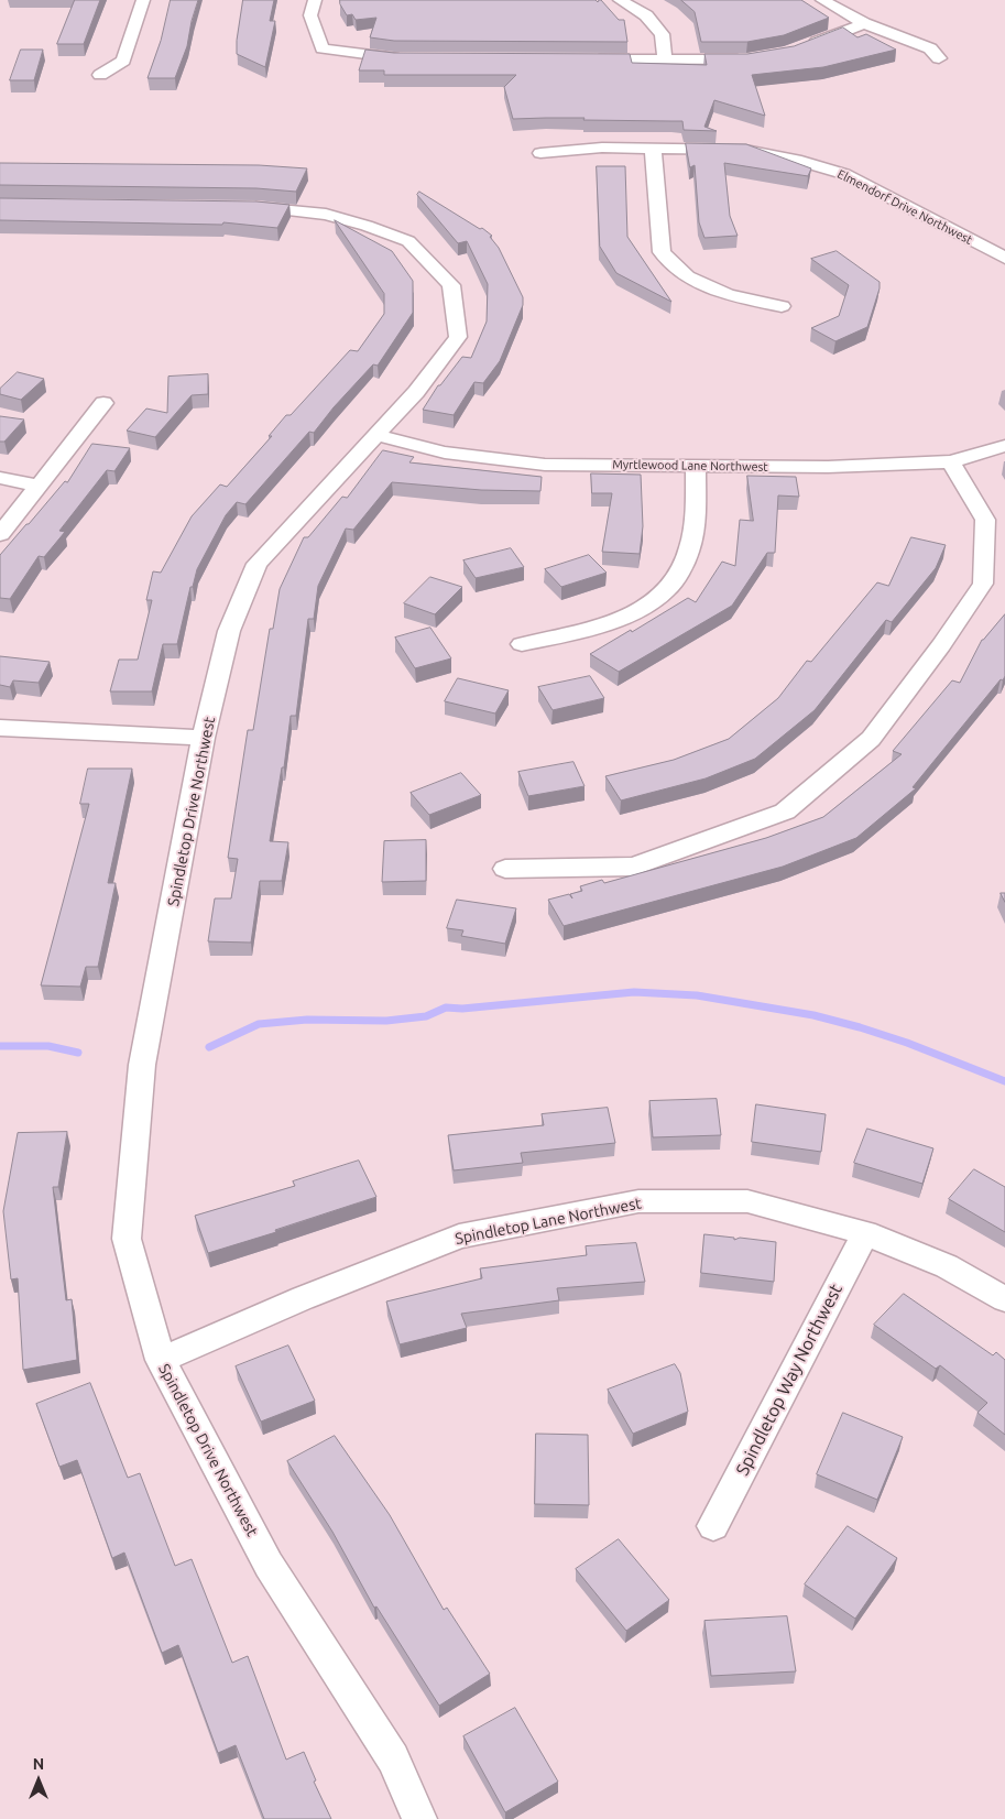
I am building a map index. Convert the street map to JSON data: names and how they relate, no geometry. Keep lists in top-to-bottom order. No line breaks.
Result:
{"streets":{"street":["Elmendorf Drive Northwest","Myrtlewood Lane Northwest","Spindletop Drive Northwest","Spindletop Lane Northwest","Spindletop Way Northwest"]},"crossings":[["Myrtlewood Lane Northwest","Spindletop Drive Northwest"],["Spindletop Drive Northwest","Spindletop Lane Northwest"],["Spindletop Lane Northwest","Spindletop Way Northwest"]],"north":"top"}
